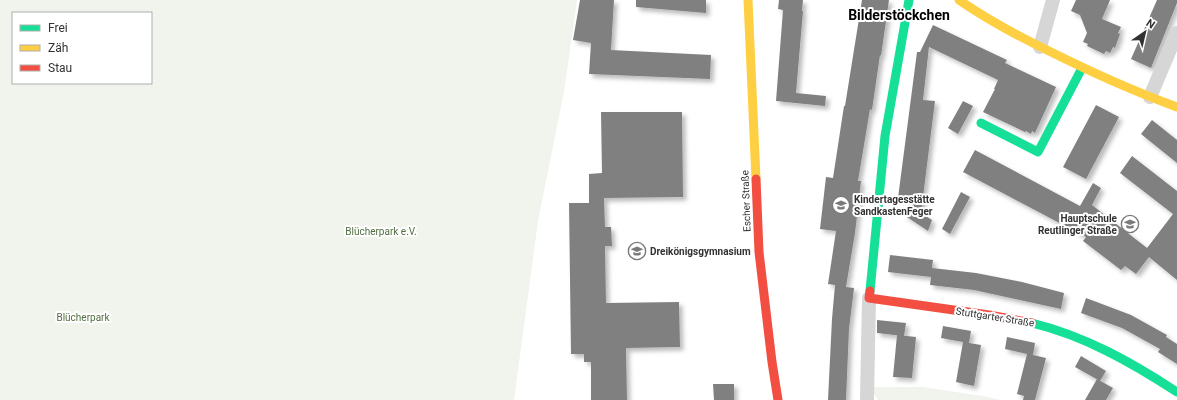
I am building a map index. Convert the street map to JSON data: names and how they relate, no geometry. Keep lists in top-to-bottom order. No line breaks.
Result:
{"streets":{"street":["Escher Straße","Stuttgarter Straße"]},"districts":["Bilderstöckchen"],"parks":["Blücherpark e.V.","Blücherpark"],"places":{"school or university":["Kindertagesstätte SandkastenFeger","Hauptschule Reutlinger Straße","Dreikönigsgymnasium"]},"legend":["Frei","Zäh","Stau"],"north":"top right"}
